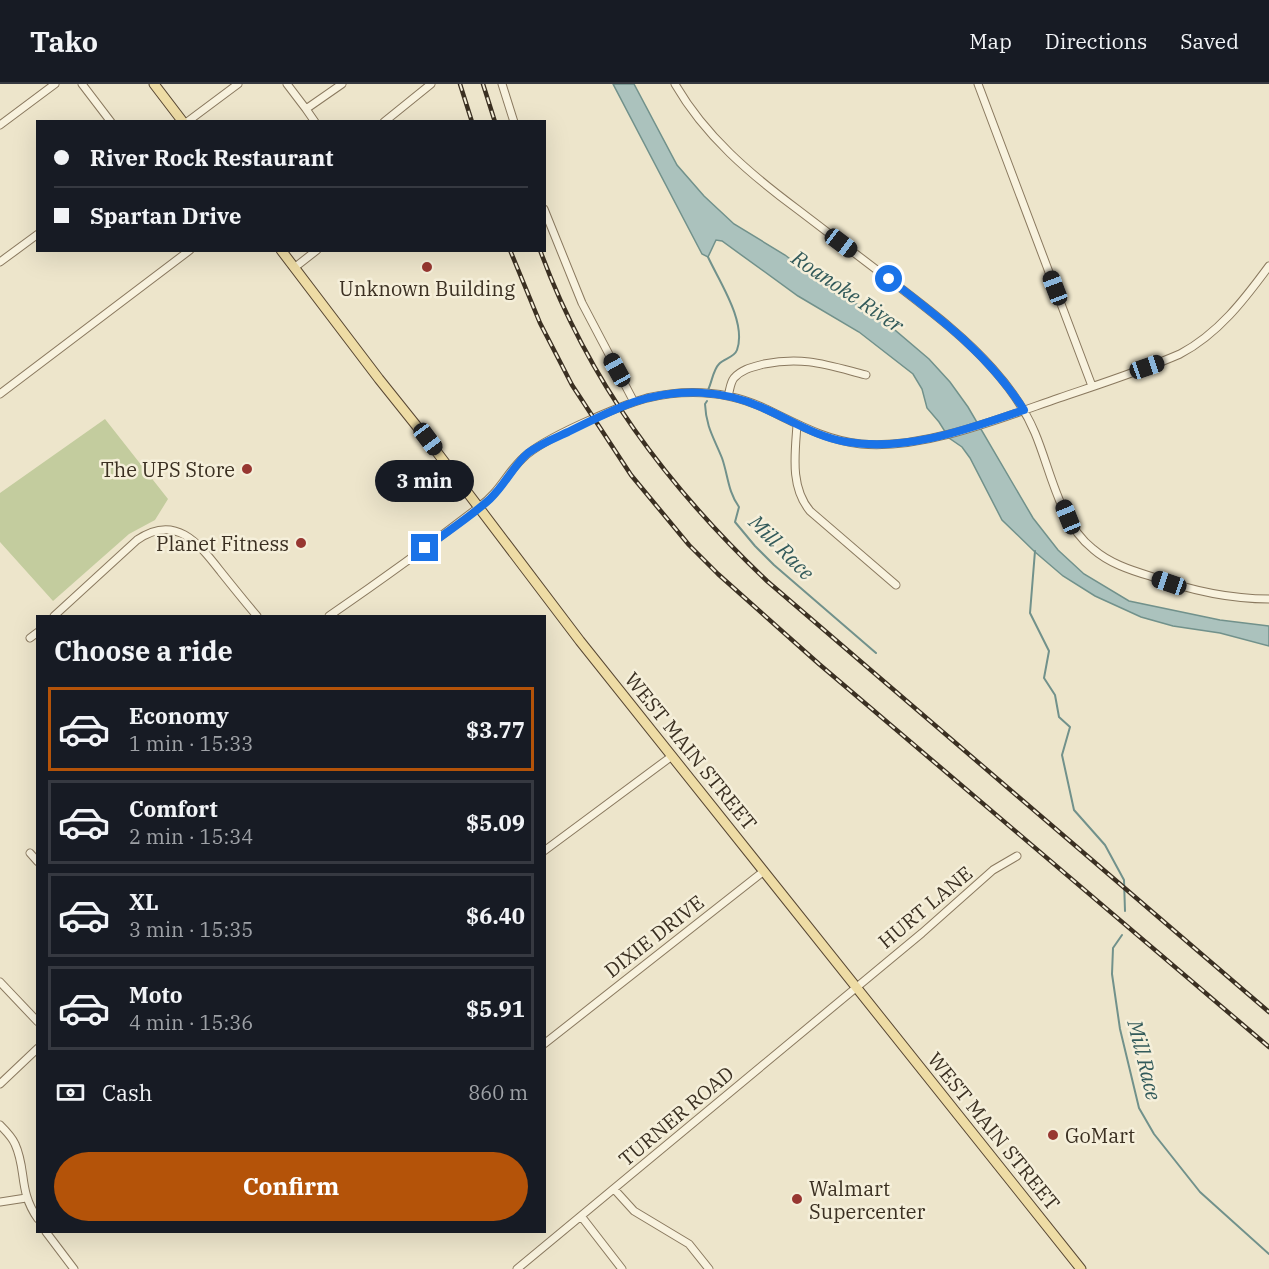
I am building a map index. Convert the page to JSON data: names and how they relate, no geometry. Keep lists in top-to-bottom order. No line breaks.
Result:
{"streets":{"main road":["WEST MAIN STREET"],"street":["HURT LANE","DIXIE DRIVE","TURNER ROAD"]},"crossings":[["WEST MAIN STREET","HURT LANE"],["WEST MAIN STREET","DIXIE DRIVE"],["WEST MAIN STREET","TURNER ROAD"],["HURT LANE","TURNER ROAD"]],"water":["Roanoke River","Mill Race"],"places":["Unknown Building","The UPS Store","Planet Fitness","GoMart","Walmart Supercenter"],"page":{"header":"Tako","nav":["Map","Directions","Saved"],"banner":["River Rock Restaurant","Spartan Drive"],"bubble":"3 min","heading":"Choose a ride","list":[{"name":"Economy","note":"1 min · 15:33","value":"$3.77"},{"name":"Comfort","note":"2 min · 15:34","value":"$5.09"},{"name":"XL","note":"3 min · 15:35","value":"$6.40"},{"name":"Moto","note":"4 min · 15:36","value":"$5.91"}],"pay":["Cash","860 m"],"buttons":"Confirm"}}
